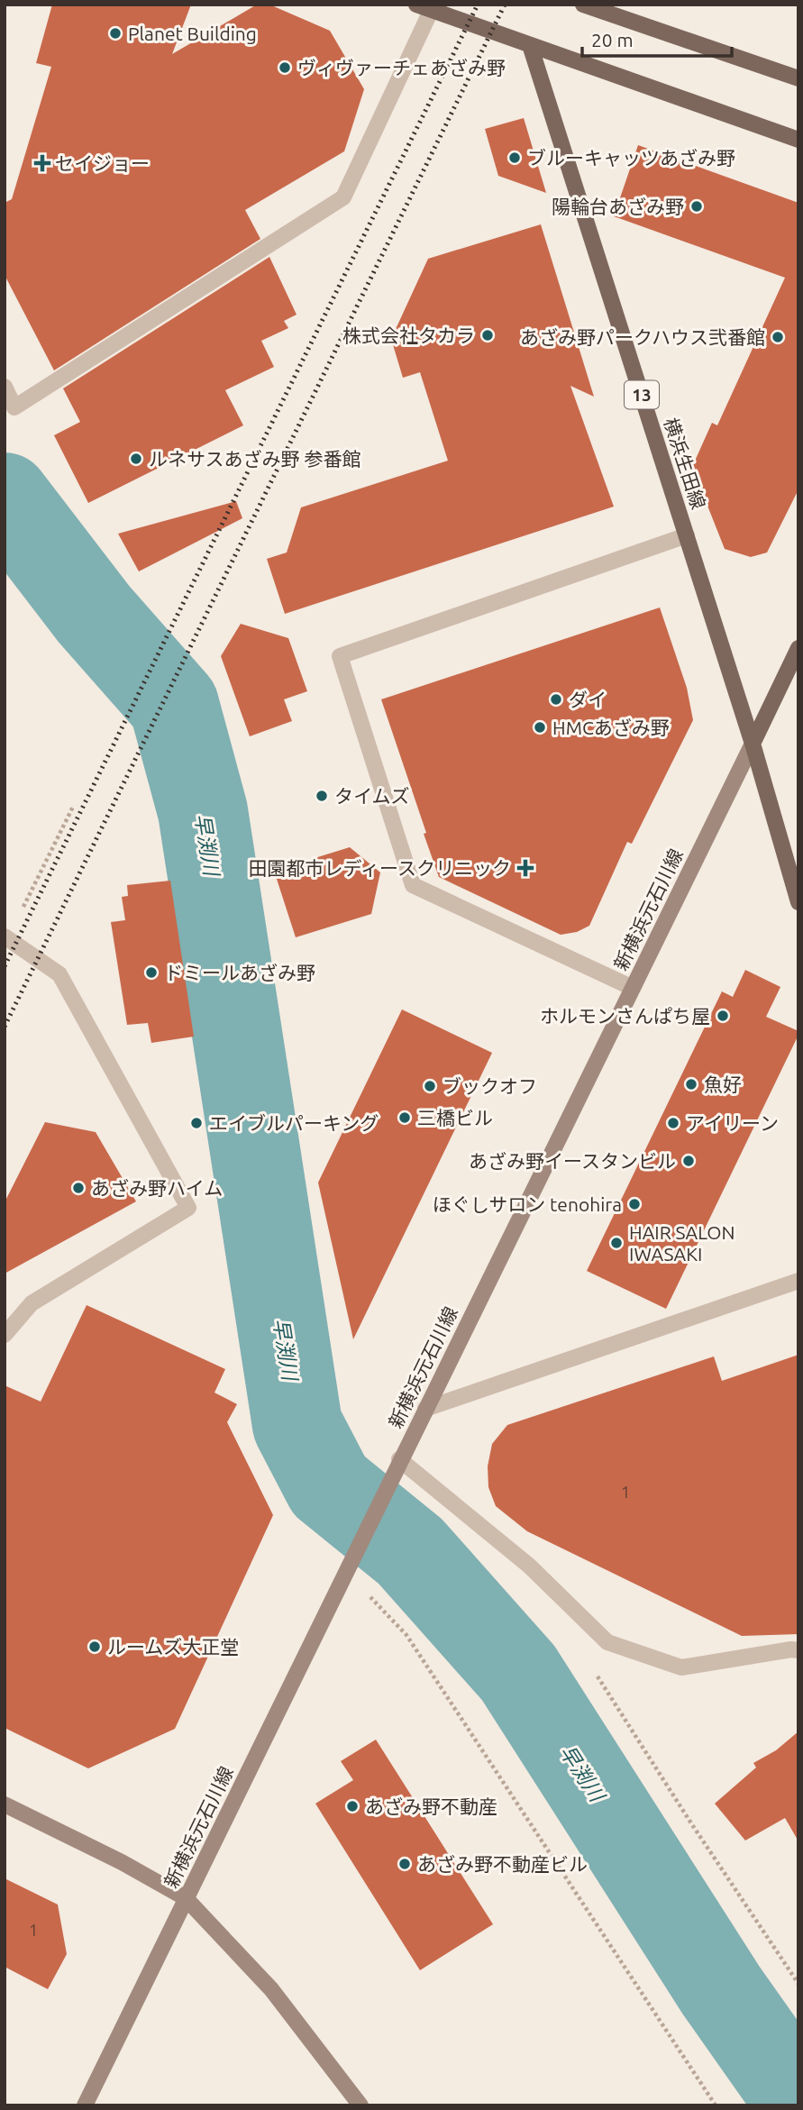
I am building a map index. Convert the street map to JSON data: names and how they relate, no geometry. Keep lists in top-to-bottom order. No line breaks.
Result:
{"streets":{"main road":["13","横浜生田線","新横浜元石川線"]},"crossings":[["横浜生田線","新横浜元石川線"]],"water":["早渕川"],"places":{"other":["Planet Building","ヴィヴァーチェあざみ野","ブルーキャッツあざみ野","陽輪台あざみ野","株式会社タカラ","あざみ野パークハウス弐番館","ルネサスあざみ野 参番館","ダイ","HMCあざみ野","タイムズ","ドミールあざみ野","ホルモンさんぱち屋","魚好","ブックオフ","三橋ビル","エイブルパーキング","アイリーン","あざみ野イースタンビル","あざみ野ハイム","ほぐしサロン tenohira","HAIR SALON IWASAKI","ルームズ大正堂","あざみ野不動産","あざみ野不動産ビル"],"health":["セイジョー","田園都市レディースクリニック"]},"house_numbers":["1","1"],"scale_bar":"20 m"}
